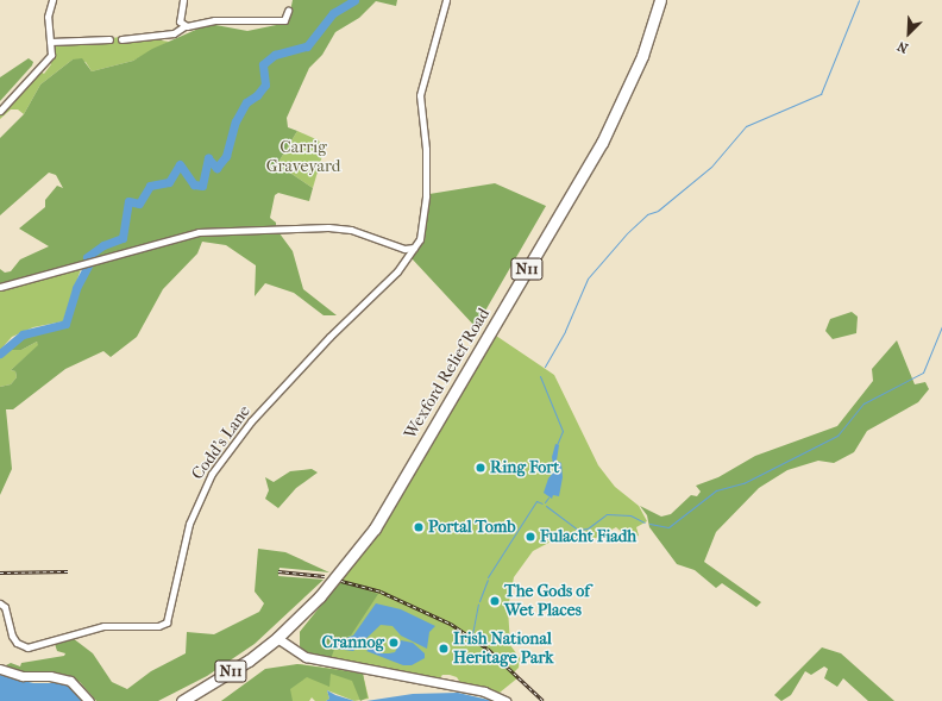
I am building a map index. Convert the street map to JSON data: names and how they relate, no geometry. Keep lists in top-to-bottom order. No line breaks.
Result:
{"streets":{"highway":["N11","Wexford Relief Road"],"street":["Codd's Lane"]},"parks":["Carrig Graveyard"],"places":["Ring Fort","Portal Tomb","Fulacht Fiadh","The Gods of Wet Places","Crannog","Irish National Heritage Park"],"north":"bottom left"}
